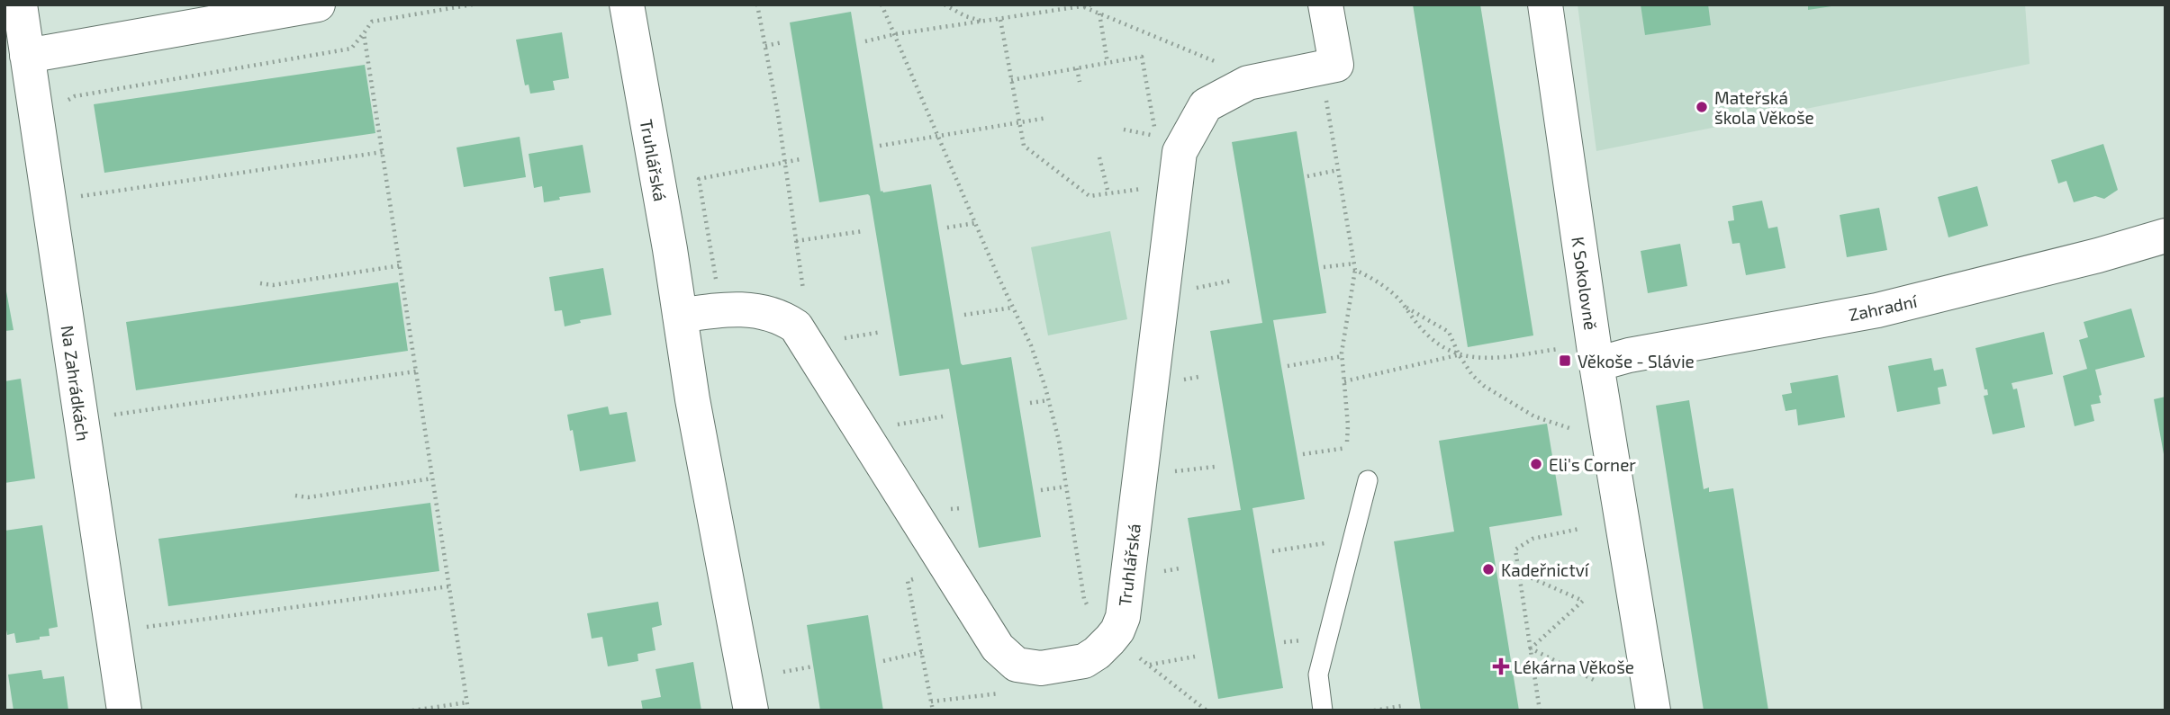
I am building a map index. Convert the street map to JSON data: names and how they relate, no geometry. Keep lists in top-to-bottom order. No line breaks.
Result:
{"streets":{"street":["Truhlářská","K Sokolovně","Zahradní","Na Zahrádkách"]},"crossings":[["K Sokolovně","Zahradní"]],"places":{"other":["Mateřská škola Věkoše","Eli's Corner","Kadeřnictví"],"transit":["Věkoše - Slávie"],"health":["Lékárna Věkoše"]}}
